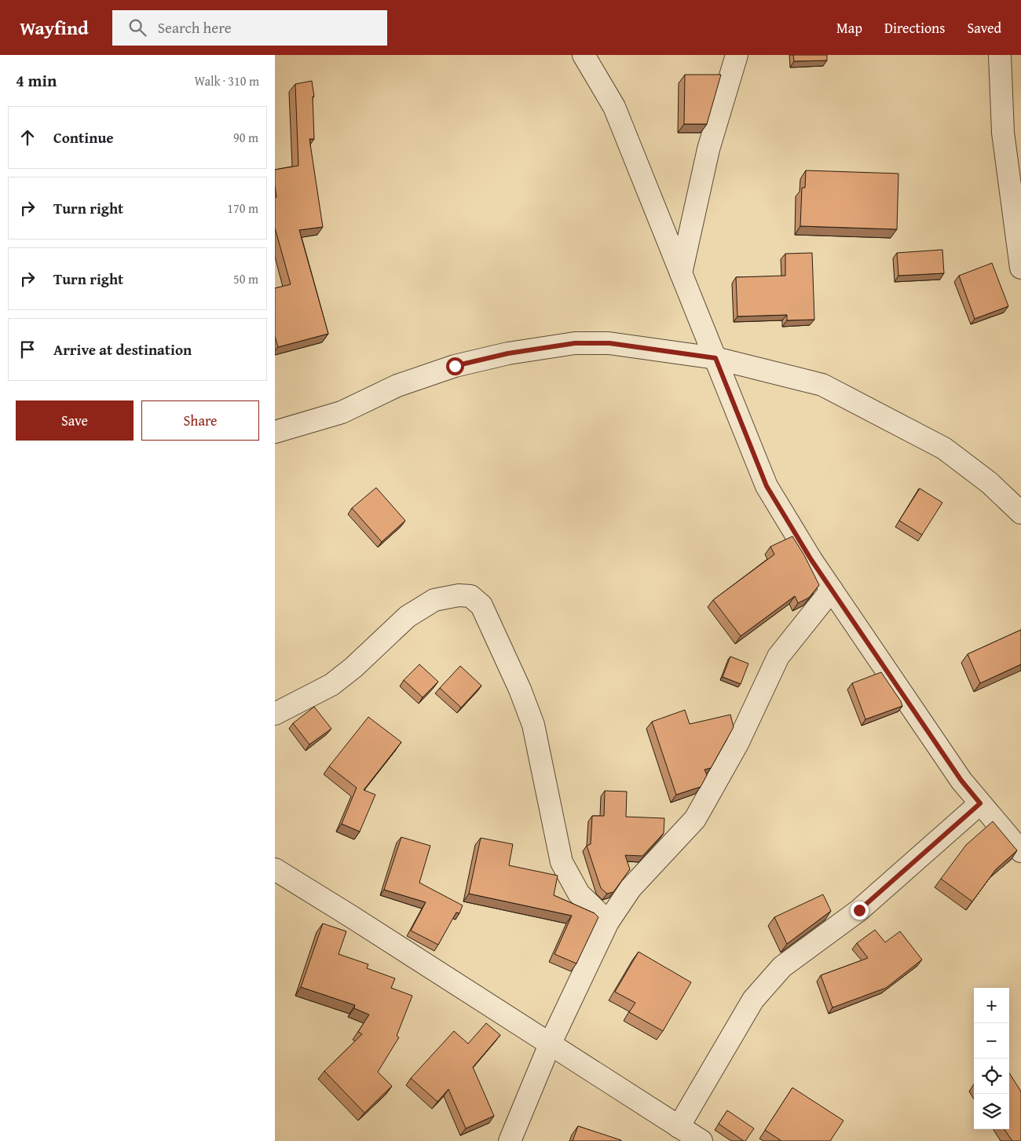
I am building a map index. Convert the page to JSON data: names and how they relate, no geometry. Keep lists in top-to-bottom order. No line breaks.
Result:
{"page":{"header":"Wayfind","search":"Search here","nav":["Map","Directions","Saved"],"heading":["4 min","Walk · 310 m"],"list":[["Continue","90 m"],["Turn right","170 m"],["Turn right","50 m"],"Arrive at destination"],"buttons":["Save","Share"],"map_buttons":["+","−"]}}
